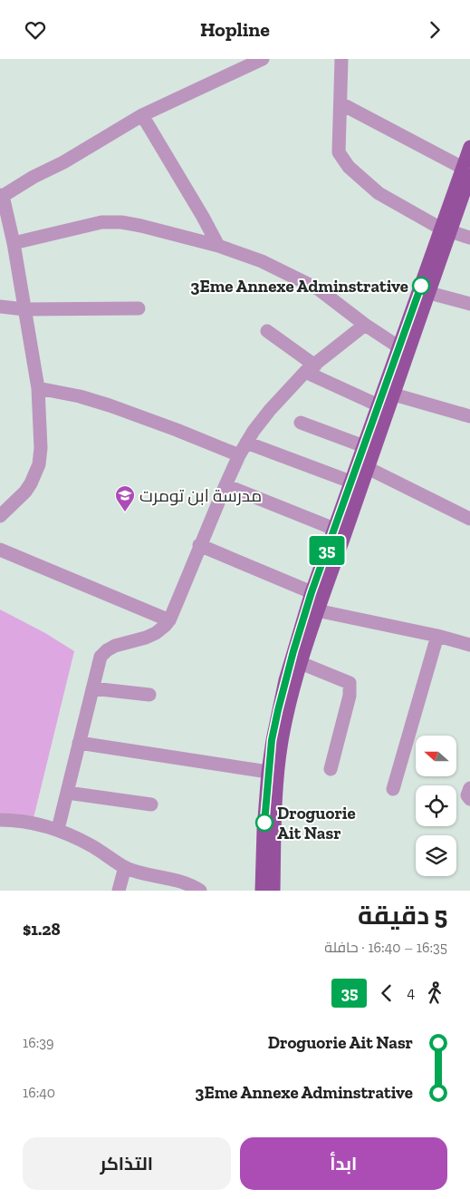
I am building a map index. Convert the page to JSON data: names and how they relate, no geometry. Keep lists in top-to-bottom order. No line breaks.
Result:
{"places":{"other":["3Eme Annexe Adminstrative","Droguorie Ait Nasr"],"school or university":["مدرسة ابن تومرت"]},"lines":["bus line 35"],"north":"left","page":{"header":"Hopline","on_map":"35","heading":["5 دقيقة","16:35 – 16:40 · حافلة","$1.28"],"legs":["4","35"],"list":[{"name":"Droguorie Ait Nasr","value":"16:39"},{"name":"3Eme Annexe Adminstrative","value":"16:40"}],"buttons":["ابدأ","التذاكر"]}}
